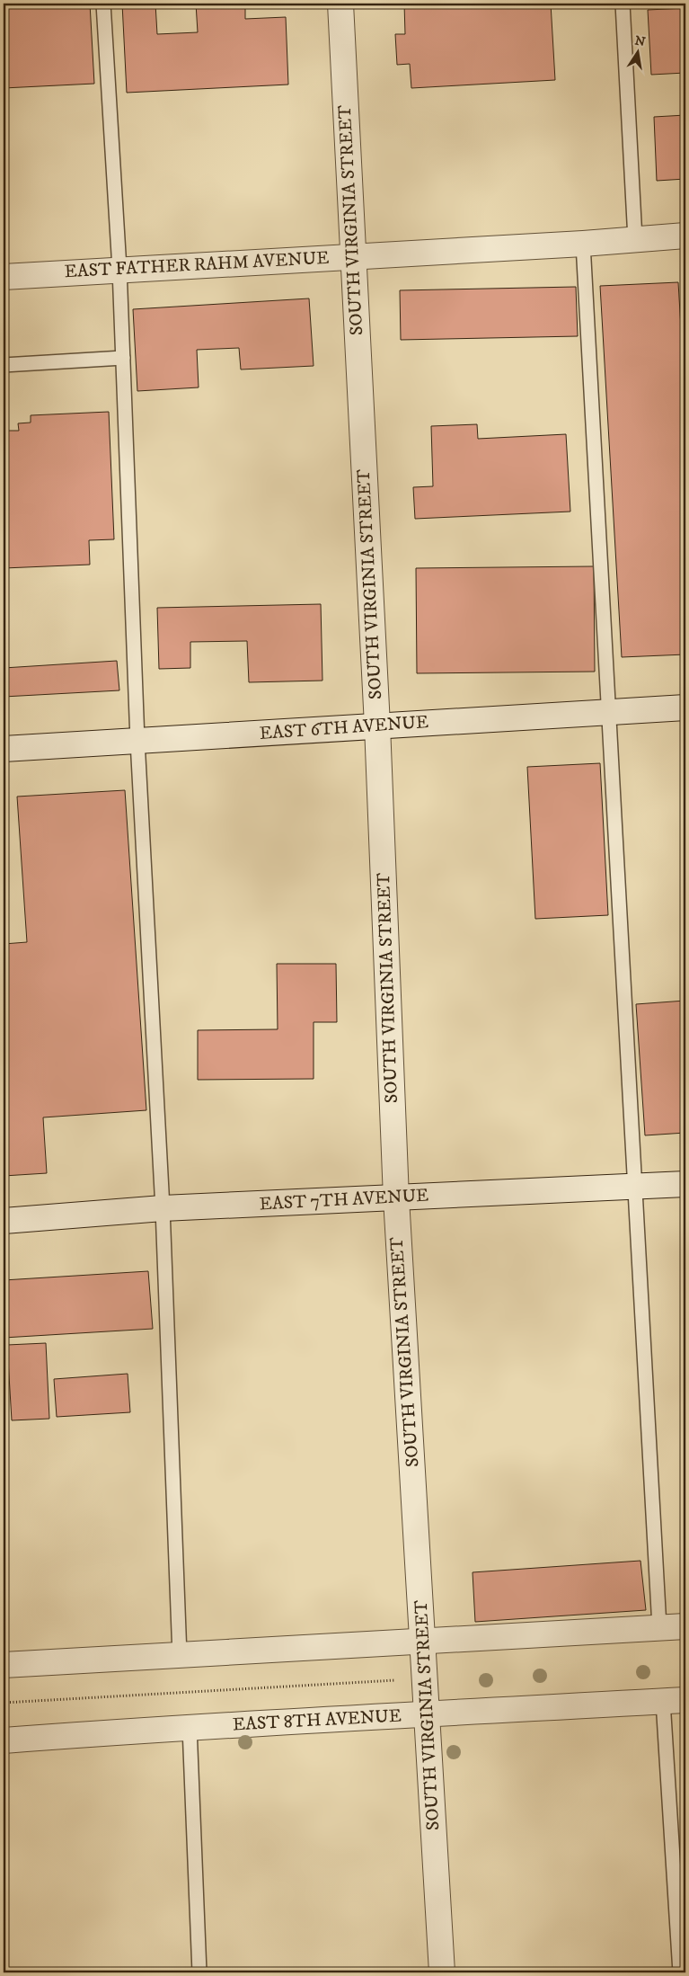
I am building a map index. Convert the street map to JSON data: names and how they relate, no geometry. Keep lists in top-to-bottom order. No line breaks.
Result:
{"streets":{"street":["SOUTH VIRGINIA STREET","EAST FATHER RAHM AVENUE","EAST 6TH AVENUE","EAST 7TH AVENUE","EAST 8TH AVENUE"]},"crossings":[["SOUTH VIRGINIA STREET","EAST FATHER RAHM AVENUE"],["SOUTH VIRGINIA STREET","EAST 6TH AVENUE"],["SOUTH VIRGINIA STREET","EAST 7TH AVENUE"],["SOUTH VIRGINIA STREET","EAST 8TH AVENUE"]],"north":"top"}
